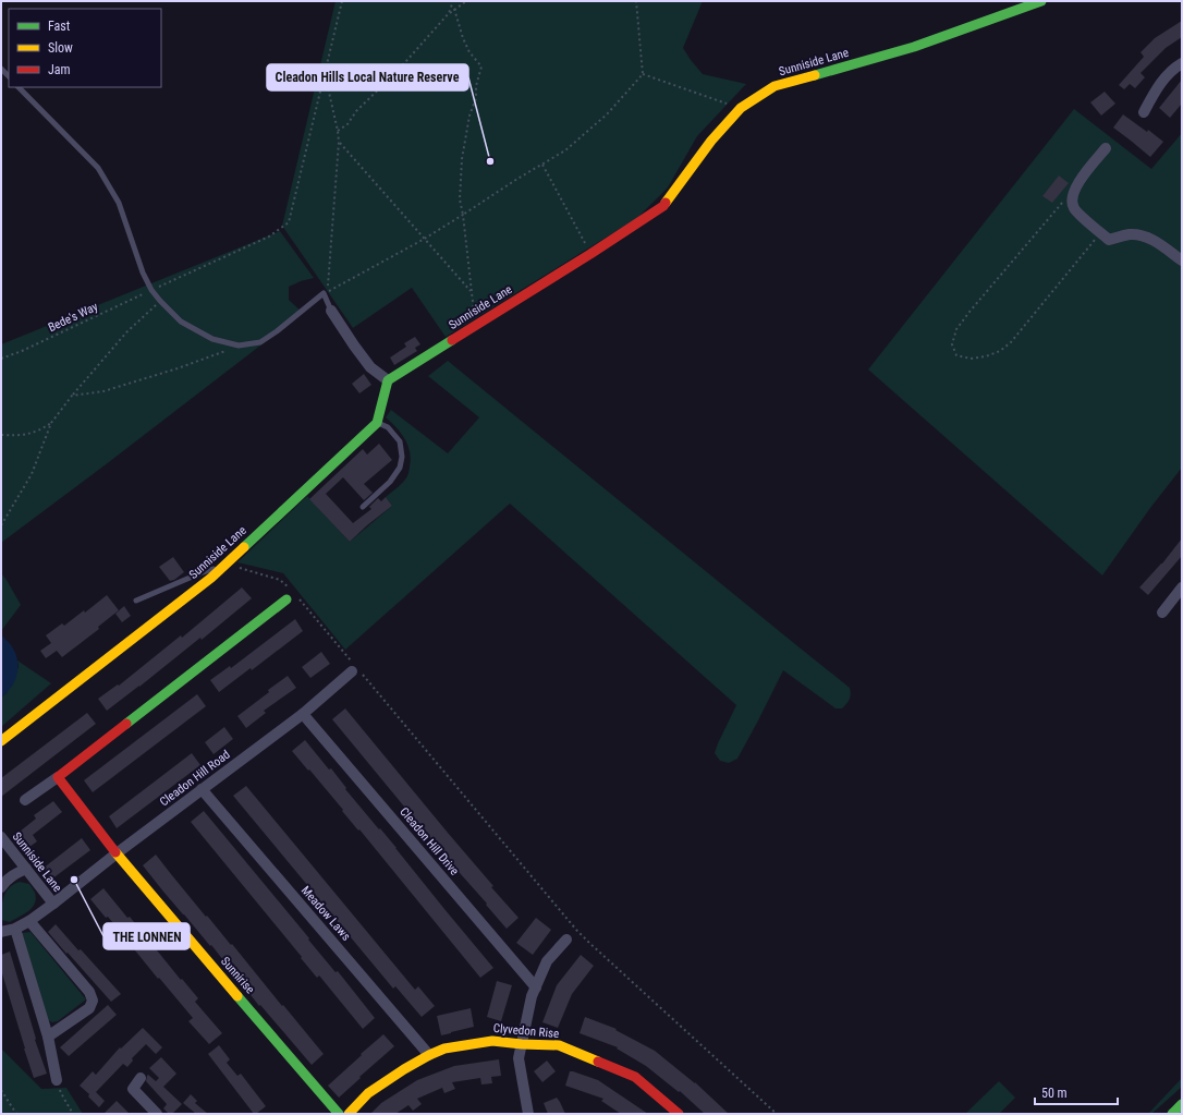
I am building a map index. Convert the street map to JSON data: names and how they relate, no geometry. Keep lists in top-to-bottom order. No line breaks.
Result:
{"streets":{"street":["Sunniside Lane","Cleadon Hill Road","Cleadon Hill Drive","Meadow Laws","Sunnirise","Clyvedon Rise"],"path":["Bede's Way"]},"crossings":[["Sunniside Lane","Cleadon Hill Road"],["Cleadon Hill Road","Cleadon Hill Drive"],["Cleadon Hill Road","Meadow Laws"],["Cleadon Hill Road","Sunnirise"],["Meadow Laws","Clyvedon Rise"]],"places":["Cleadon Hills Local Nature Reserve","THE LONNEN"],"legend":["Fast","Slow","Jam"],"scale_bar":"50 m"}
